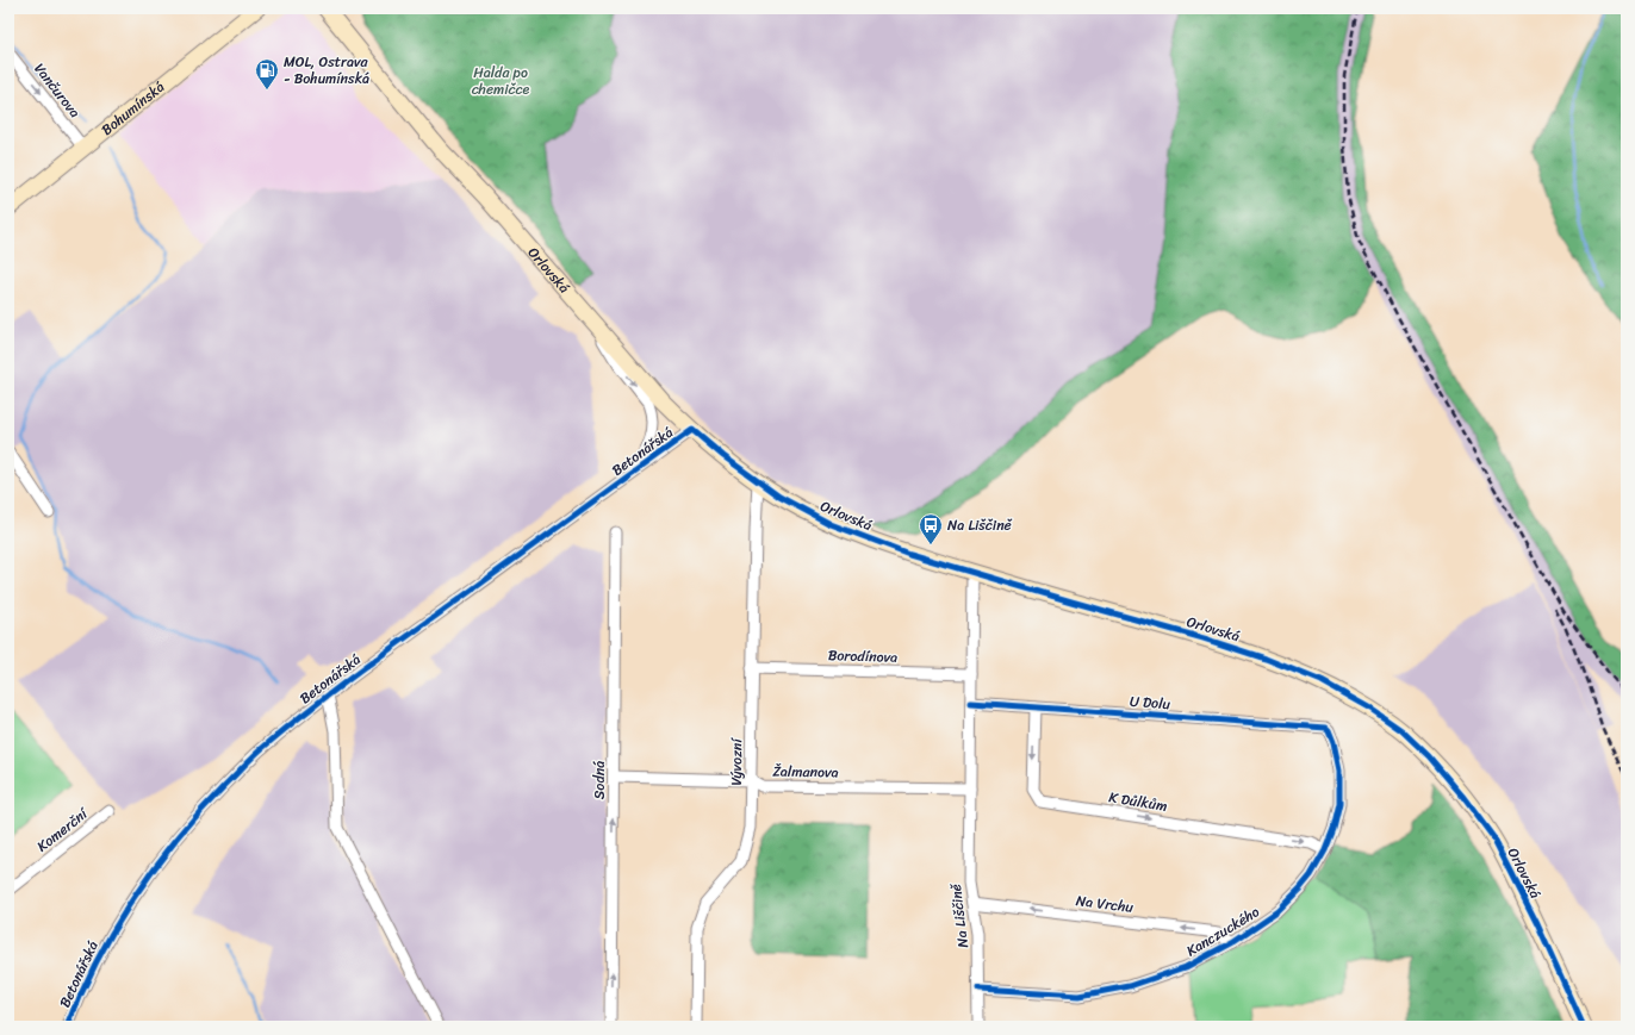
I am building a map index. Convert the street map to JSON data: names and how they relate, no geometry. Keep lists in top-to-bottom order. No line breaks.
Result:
{"streets":{"main road":["Bohumínská","Orlovská"],"street":["Vančurova","Betonářská","Borodínova","U Dolu","Vývozní","Žalmanova","Sodná","K Důlkům","Komerční","Na Vrchu","Na Liščině","Kanczuckého"]},"crossings":[["Vančurova","Bohumínská"],["Orlovská","Betonářská"],["Orlovská","Vývozní"],["Orlovská","Na Liščině"],["Borodínova","Vývozní"],["Borodínova","Na Liščině"],["U Dolu","K Důlkům"],["U Dolu","Na Liščině"],["U Dolu","Kanczuckého"],["Vývozní","Žalmanova"],["Žalmanova","Sodná"],["Žalmanova","Na Liščině"],["K Důlkům","Kanczuckého"],["Na Vrchu","Na Liščině"],["Na Vrchu","Kanczuckého"],["Na Liščině","Kanczuckého"]],"one_way":["Vančurova","Sodná","K Důlkům","Na Vrchu"],"parks":["Halda po chemičce"],"places":{"fuel station":["MOL, Ostrava - Bohumínská"],"bus stop":["Na Liščině"]}}
